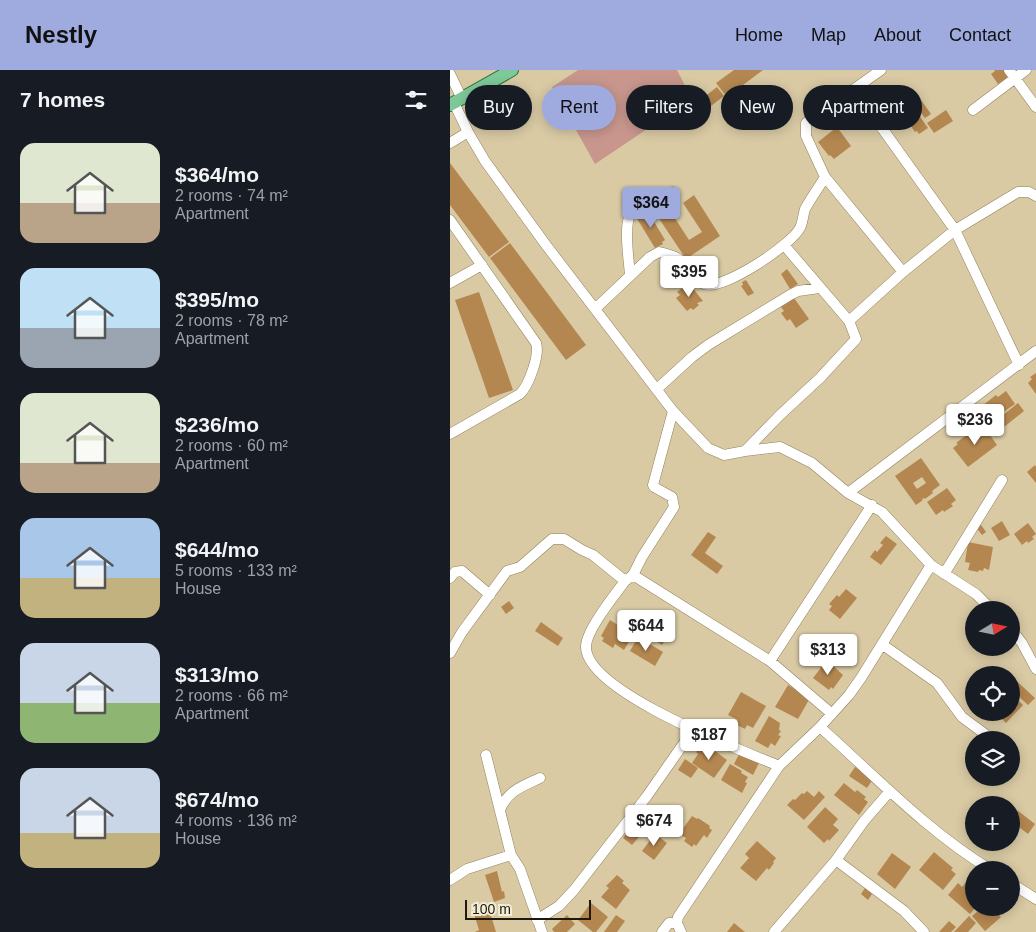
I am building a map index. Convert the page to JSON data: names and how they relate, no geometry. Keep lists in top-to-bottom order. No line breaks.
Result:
{"scale_bar":"100 m","north":"right","page":{"header":"Nestly","nav":["Home","Map","About","Contact"],"heading":"7 homes","chip":["Buy","Rent","Filters","New","Apartment"],"list":[{"name":"$364/mo","note":"2 rooms · 74 m² · Apartment"},{"name":"$395/mo","note":"2 rooms · 78 m² · Apartment"},{"name":"$236/mo","note":"2 rooms · 60 m² · Apartment"},{"name":"$644/mo","note":"5 rooms · 133 m² · House"},{"name":"$313/mo","note":"2 rooms · 66 m² · Apartment"},{"name":"$674/mo","note":"4 rooms · 136 m² · House"}],"price":["$364","$395","$236","$644","$313","$187","$674"],"map_buttons":["+","−"],"scale":"100 m"}}
